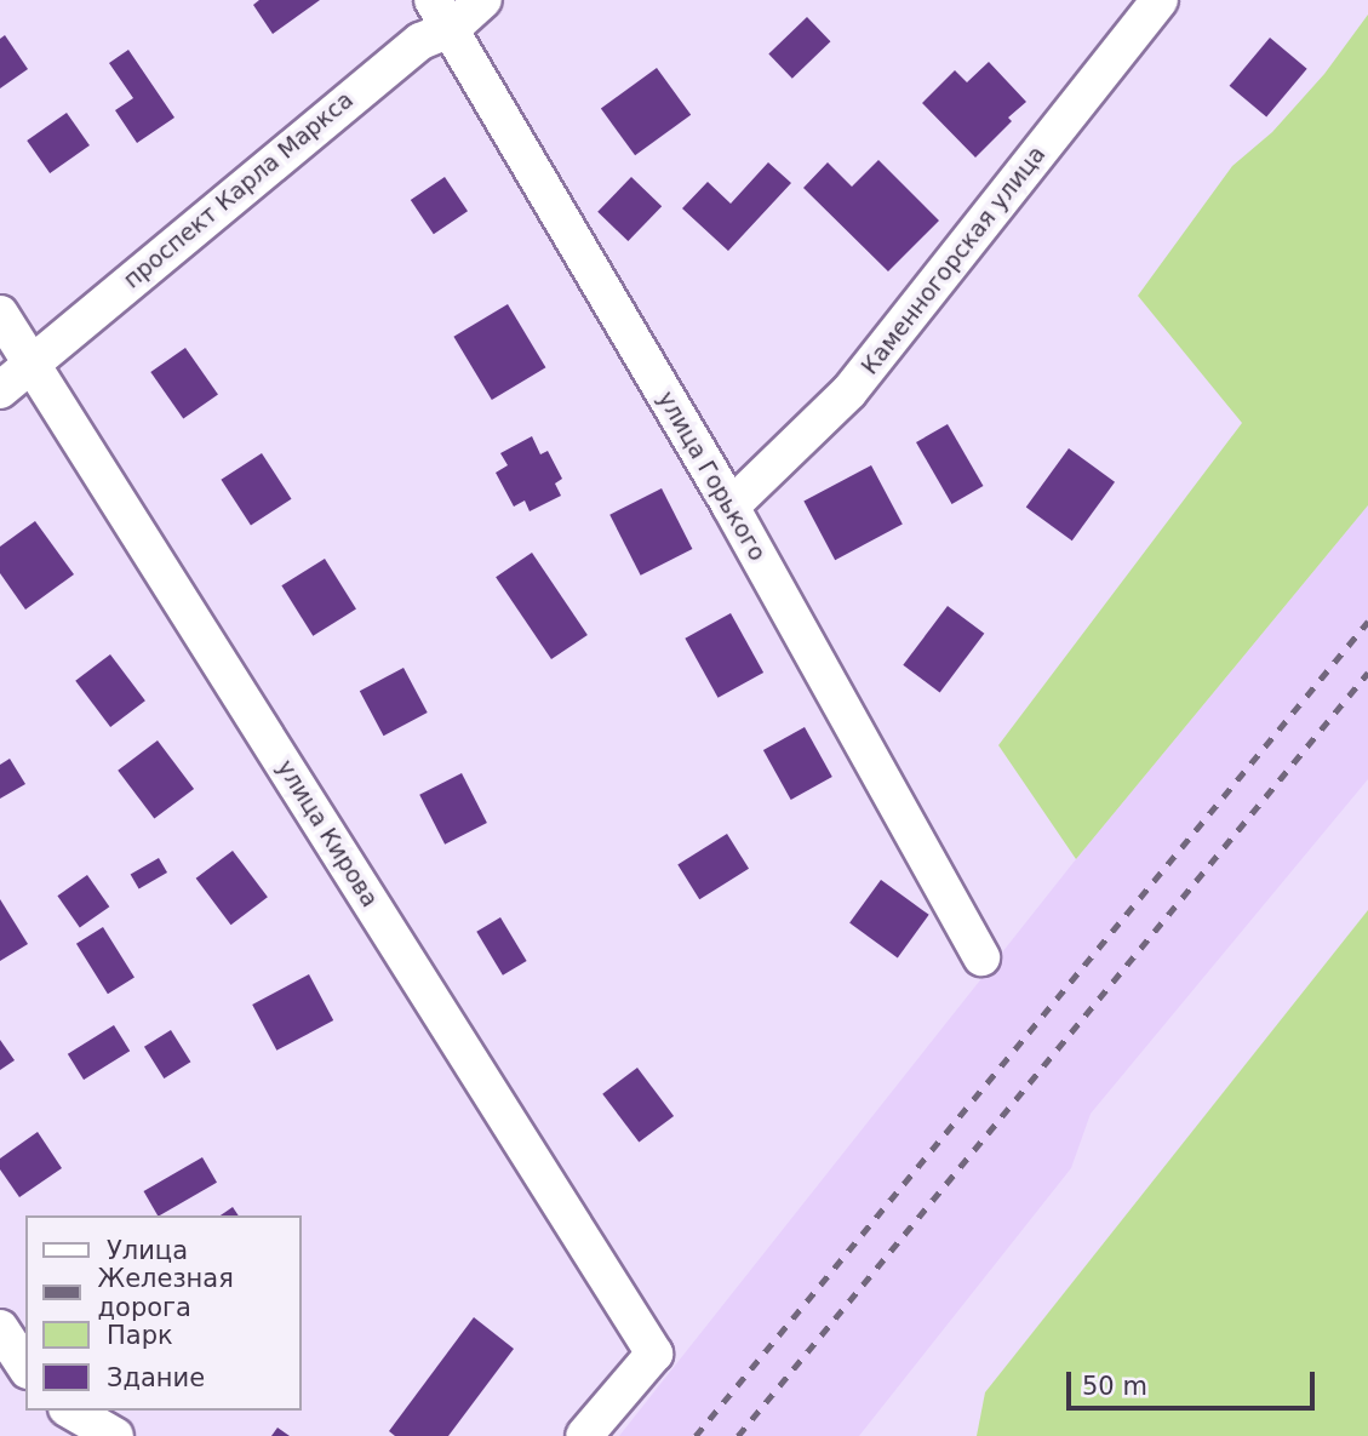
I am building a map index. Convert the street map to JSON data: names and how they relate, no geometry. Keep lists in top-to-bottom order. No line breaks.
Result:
{"streets":{"street":["проспект Карла Маркса","Каменногорская улица","улица Горького","улица Кирова"]},"crossings":[["проспект Карла Маркса","улица Горького"],["проспект Карла Маркса","улица Кирова"],["Каменногорская улица","улица Горького"]],"legend":["Улица","Железная дорога","Парк","Здание"],"scale_bar":"50 m"}
